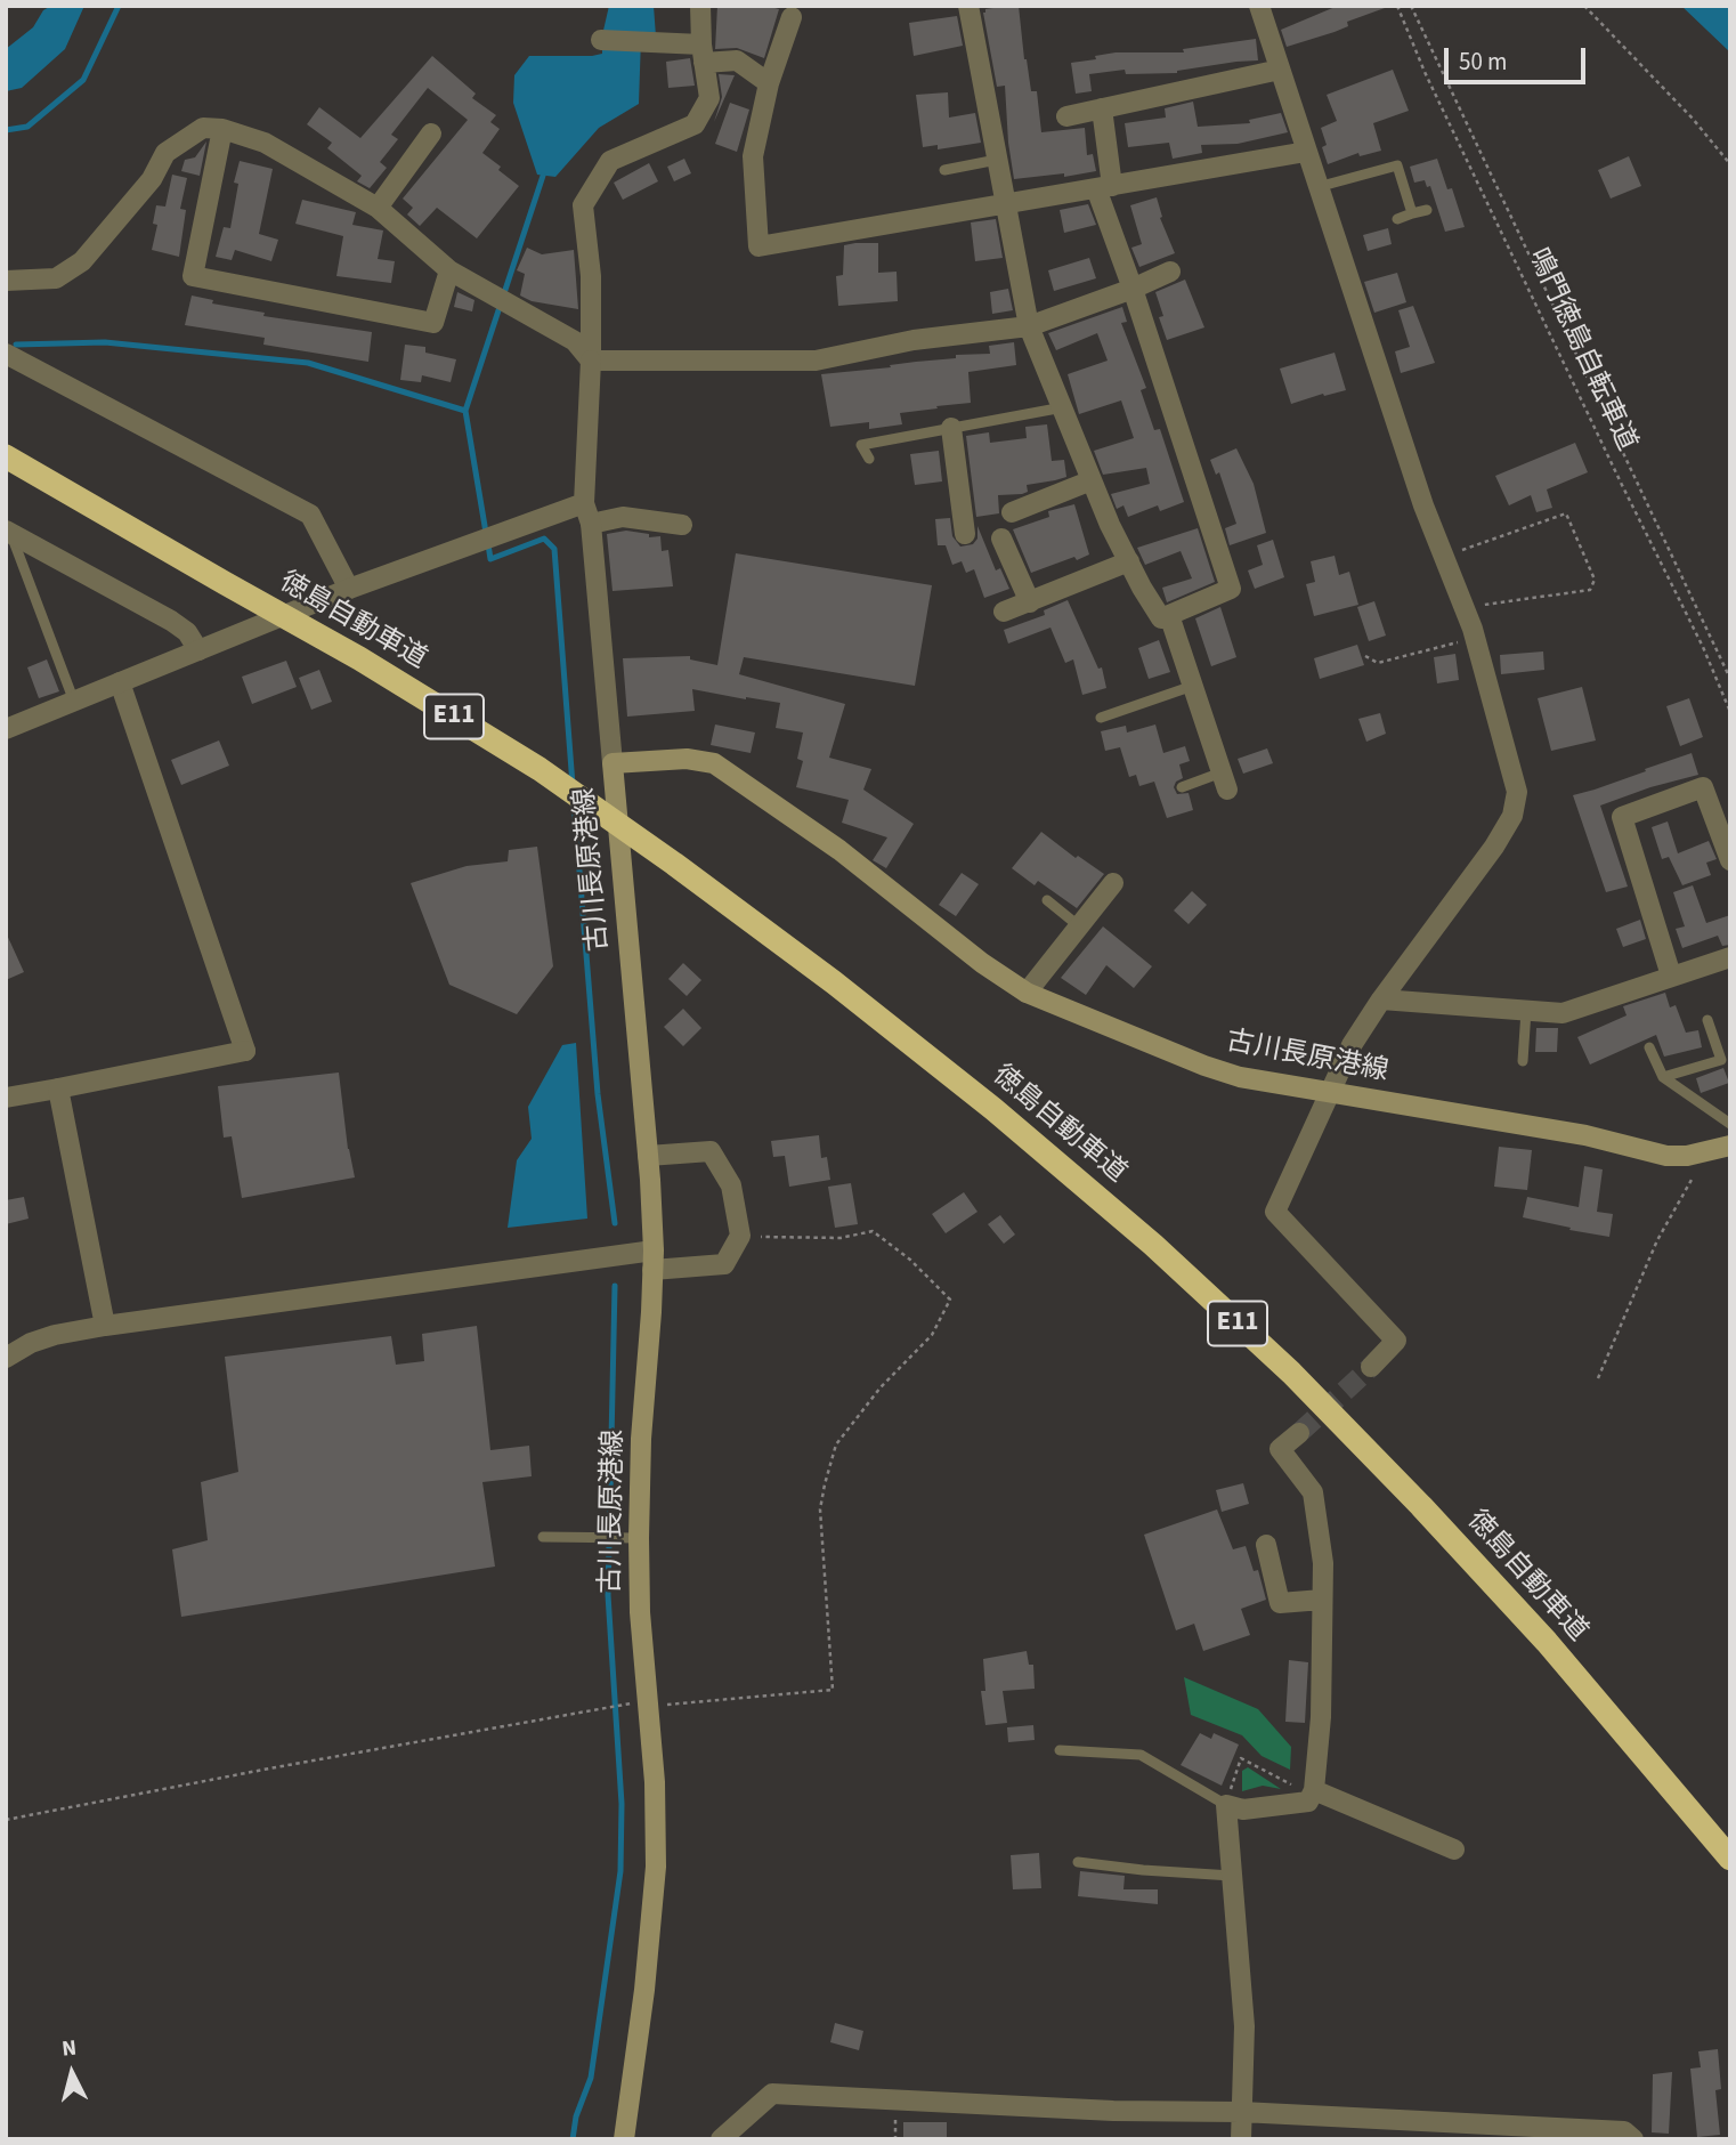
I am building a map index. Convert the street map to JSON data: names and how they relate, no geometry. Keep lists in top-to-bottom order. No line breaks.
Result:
{"streets":{"highway":["徳島自動車道","E11"],"main road":["古川長原港線"],"path":["鳴門徳島自転車道"]},"scale_bar":"50 m","north":"top"}
